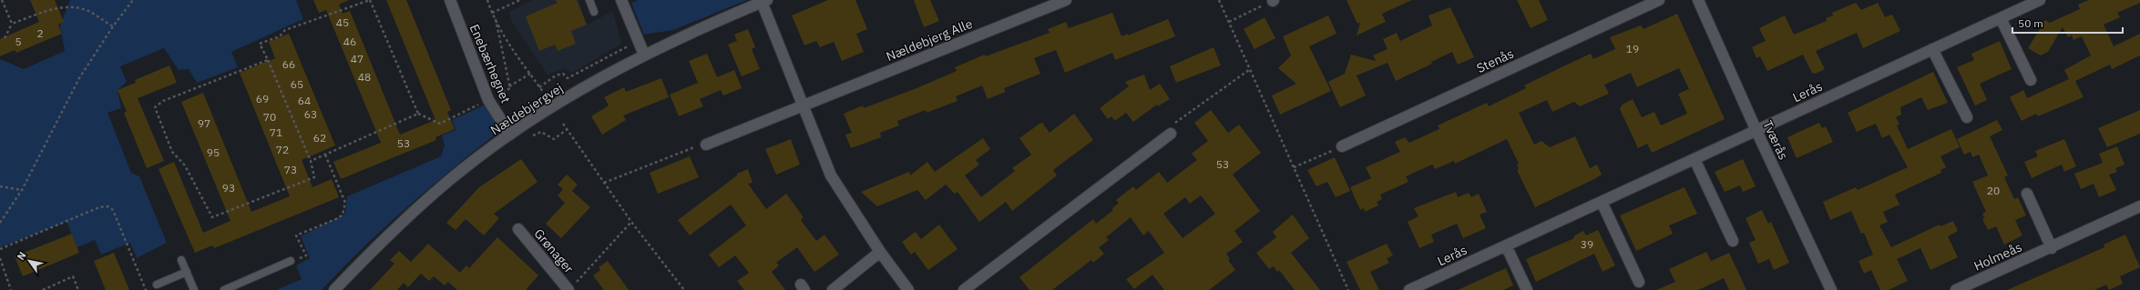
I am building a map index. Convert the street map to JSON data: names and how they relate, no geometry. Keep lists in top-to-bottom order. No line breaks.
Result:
{"streets":{"street":["Nældebjerg Alle","Stenås","Enebærhegnet","Lerås","Nældebjergvej","Tværås","Grønager","Holmeås"]},"crossings":[["Enebærhegnet","Nældebjergvej"],["Lerås","Tværås"]],"house_numbers":["45","2","5","46","19","47","66","48","65","69","64","63","70","97","71","62","53","72","95","53","73","93","20","39"],"scale_bar":"50 m","north":"top left"}
